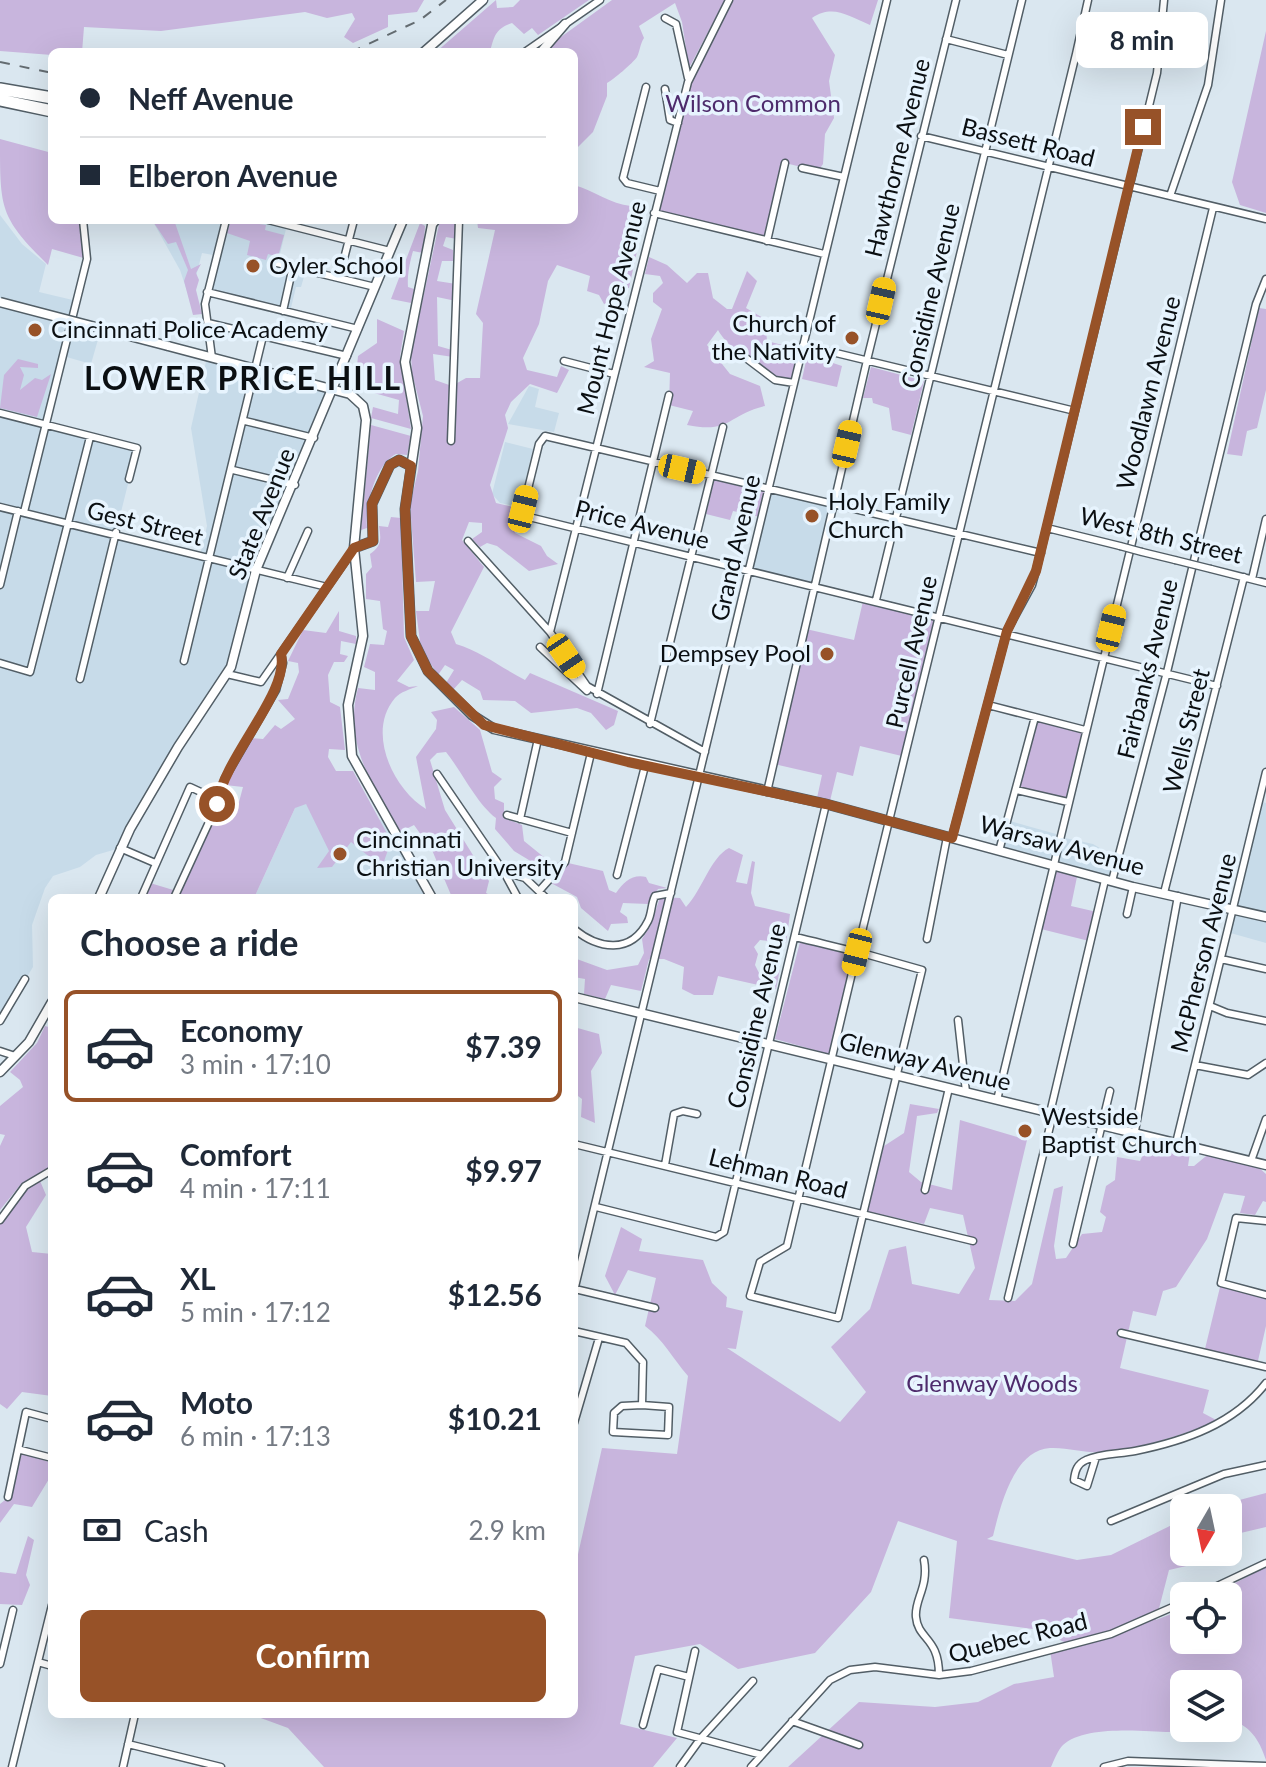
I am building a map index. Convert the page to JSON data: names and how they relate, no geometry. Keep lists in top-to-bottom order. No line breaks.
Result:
{"streets":{"main road":["State Avenue","Warsaw Avenue","Glenway Avenue"],"street":["Bassett Road","Hawthorne Avenue","Considine Avenue","Mount Hope Avenue","Woodlawn Avenue","Gest Street","Price Avenue","West 8th Street","Grand Avenue","Purcell Avenue","Fairbanks Avenue","Wells Street","McPherson Avenue","Lehman Road","Quebec Road"]},"crossings":[["Bassett Road","Hawthorne Avenue"],["Bassett Road","Considine Avenue"],["Bassett Road","Woodlawn Avenue"],["Bassett Road","Purcell Avenue"],["Hawthorne Avenue","Price Avenue"],["Hawthorne Avenue","Warsaw Avenue"],["Considine Avenue","Price Avenue"],["Considine Avenue","Grand Avenue"],["Considine Avenue","Warsaw Avenue"],["Considine Avenue","Glenway Avenue"],["Considine Avenue","Lehman Road"],["Mount Hope Avenue","Price Avenue"],["Woodlawn Avenue","Price Avenue"],["Woodlawn Avenue","Warsaw Avenue"],["Woodlawn Avenue","Glenway Avenue"],["State Avenue","Gest Street"],["Price Avenue","Grand Avenue"],["Price Avenue","Purcell Avenue"],["Price Avenue","Fairbanks Avenue"],["Price Avenue","Wells Street"],["West 8th Street","Wells Street"],["Grand Avenue","Warsaw Avenue"],["Grand Avenue","Glenway Avenue"],["Grand Avenue","Lehman Road"],["Purcell Avenue","Warsaw Avenue"],["Purcell Avenue","Glenway Avenue"],["Purcell Avenue","Lehman Road"],["Fairbanks Avenue","Warsaw Avenue"],["Fairbanks Avenue","Glenway Avenue"],["Wells Street","Warsaw Avenue"],["Warsaw Avenue","McPherson Avenue"],["McPherson Avenue","Glenway Avenue"]],"districts":["LOWER PRICE HILL"],"parks":["Wilson Common","Glenway Woods"],"places":["Oyler School","Cincinnati Police Academy","Church of the Nativity","Holy Family Church","Dempsey Pool","Cincinnati Christian University","Westside Baptist Church"],"north":"bottom","page":{"bubble":"8 min","banner":["Neff Avenue","Elberon Avenue"],"heading":"Choose a ride","list":[{"name":"Economy","note":"3 min · 17:10","value":"$7.39"},{"name":"Comfort","note":"4 min · 17:11","value":"$9.97"},{"name":"XL","note":"5 min · 17:12","value":"$12.56"},{"name":"Moto","note":"6 min · 17:13","value":"$10.21"}],"pay":["Cash","2.9 km"],"buttons":"Confirm"}}
